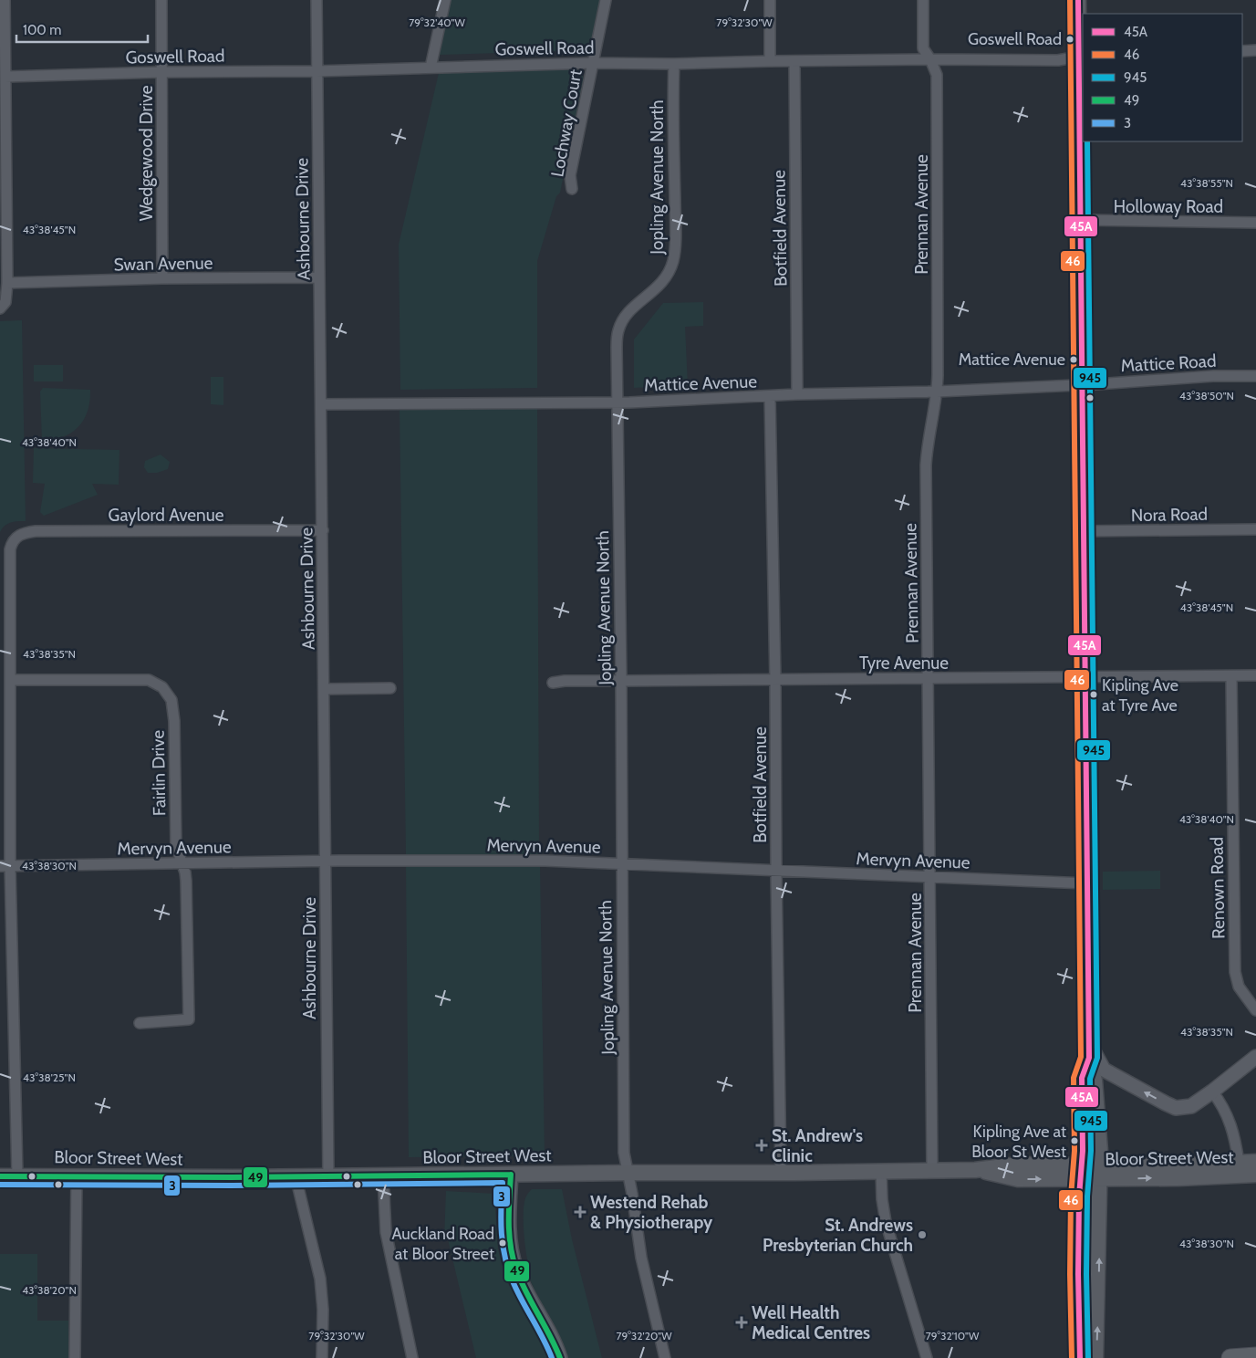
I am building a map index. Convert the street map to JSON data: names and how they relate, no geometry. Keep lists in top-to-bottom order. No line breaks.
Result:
{"streets":{"main road":["Bloor Street West"],"street":["Goswell Road","Lochway Court","Wedgewood Drive","Jopling Avenue North","Holloway Road","Prennan Avenue","Ashbourne Drive","Botfield Avenue","Swan Avenue","Mattice Road","Mattice Avenue","Gaylord Avenue","Nora Road","Tyre Avenue","Fairlin Drive","Mervyn Avenue","Renown Road"]},"crossings":[["Goswell Road","Lochway Court"],["Goswell Road","Wedgewood Drive"],["Goswell Road","Jopling Avenue North"],["Goswell Road","Prennan Avenue"],["Goswell Road","Ashbourne Drive"],["Goswell Road","Botfield Avenue"],["Wedgewood Drive","Swan Avenue"],["Jopling Avenue North","Mattice Avenue"],["Jopling Avenue North","Tyre Avenue"],["Jopling Avenue North","Mervyn Avenue"],["Jopling Avenue North","Bloor Street West"],["Prennan Avenue","Mattice Avenue"],["Prennan Avenue","Tyre Avenue"],["Prennan Avenue","Mervyn Avenue"],["Prennan Avenue","Bloor Street West"],["Ashbourne Drive","Swan Avenue"],["Ashbourne Drive","Mattice Avenue"],["Ashbourne Drive","Gaylord Avenue"],["Ashbourne Drive","Mervyn Avenue"],["Ashbourne Drive","Bloor Street West"],["Botfield Avenue","Mattice Avenue"],["Botfield Avenue","Tyre Avenue"],["Botfield Avenue","Mervyn Avenue"],["Botfield Avenue","Bloor Street West"],["Mattice Road","Mattice Avenue"],["Tyre Avenue","Renown Road"],["Fairlin Drive","Mervyn Avenue"]],"places":{"other":["Goswell Road","Mattice Avenue","Kipling Ave at Tyre Ave","Kipling Ave at Bloor St West","St. Andrews Presbyterian Church","Auckland Road at Bloor Street"],"health":["St. Andrew's Clinic","Westend Rehab & Physiotherapy","Well Health Medical Centres"]},"lines":["transit line 45A","transit line 46","transit line 945","transit line 49","transit line 3"],"legend":["45A","46","945","49","3"],"scale_bar":"100 m","coordinates":["79°32'40\"W","79°32'30\"W","43°38'55\"N","43°38'45\"N","43°38'50\"N","43°38'40\"N","43°38'35\"N","43°38'30\"N","43°38'25\"N","43°38'20\"N","79°32'20\"W","79°32'10\"W"]}
